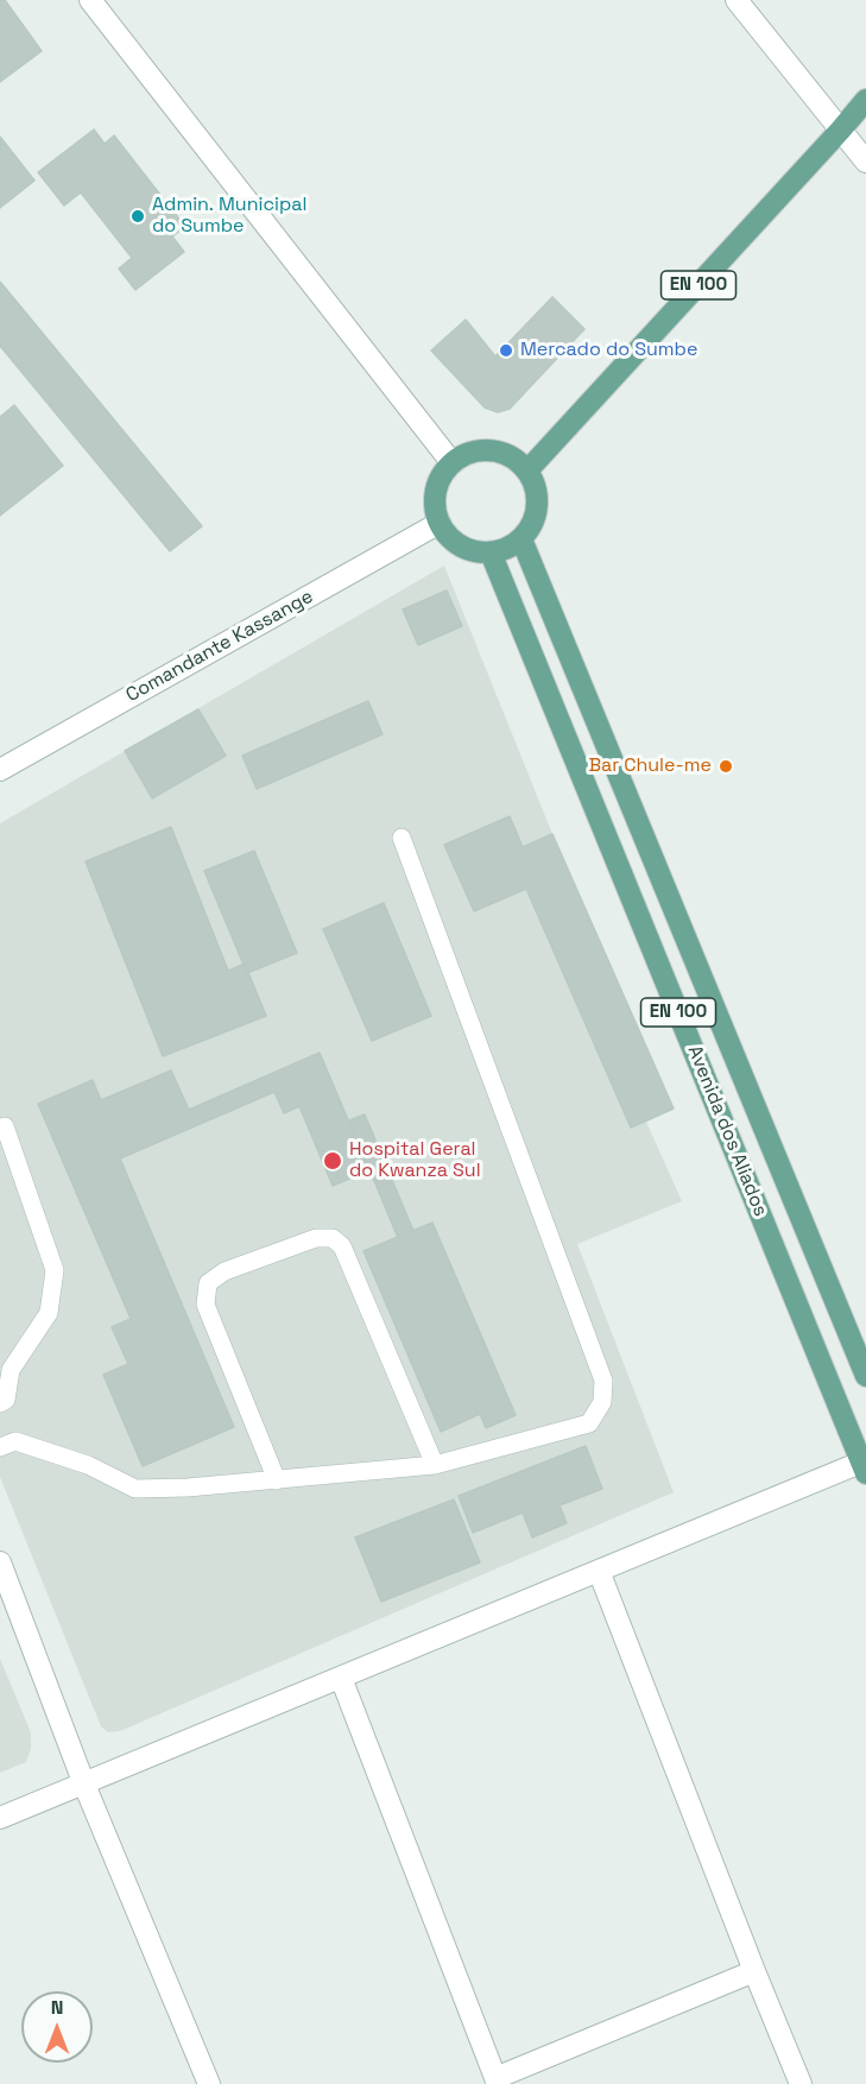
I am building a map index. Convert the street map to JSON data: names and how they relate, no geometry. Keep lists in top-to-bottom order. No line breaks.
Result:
{"streets":{"main road":["EN 100","Avenida dos Aliados"],"street":["Comandante Kassange"]},"crossings":[["EN 100","Comandante Kassange"],["EN 100","Avenida dos Aliados"],["Comandante Kassange","Avenida dos Aliados"]],"places":["Admin. Municipal do Sumbe","Mercado do Sumbe","Bar Chule-me","Hospital Geral do Kwanza Sul"],"north":"top"}
